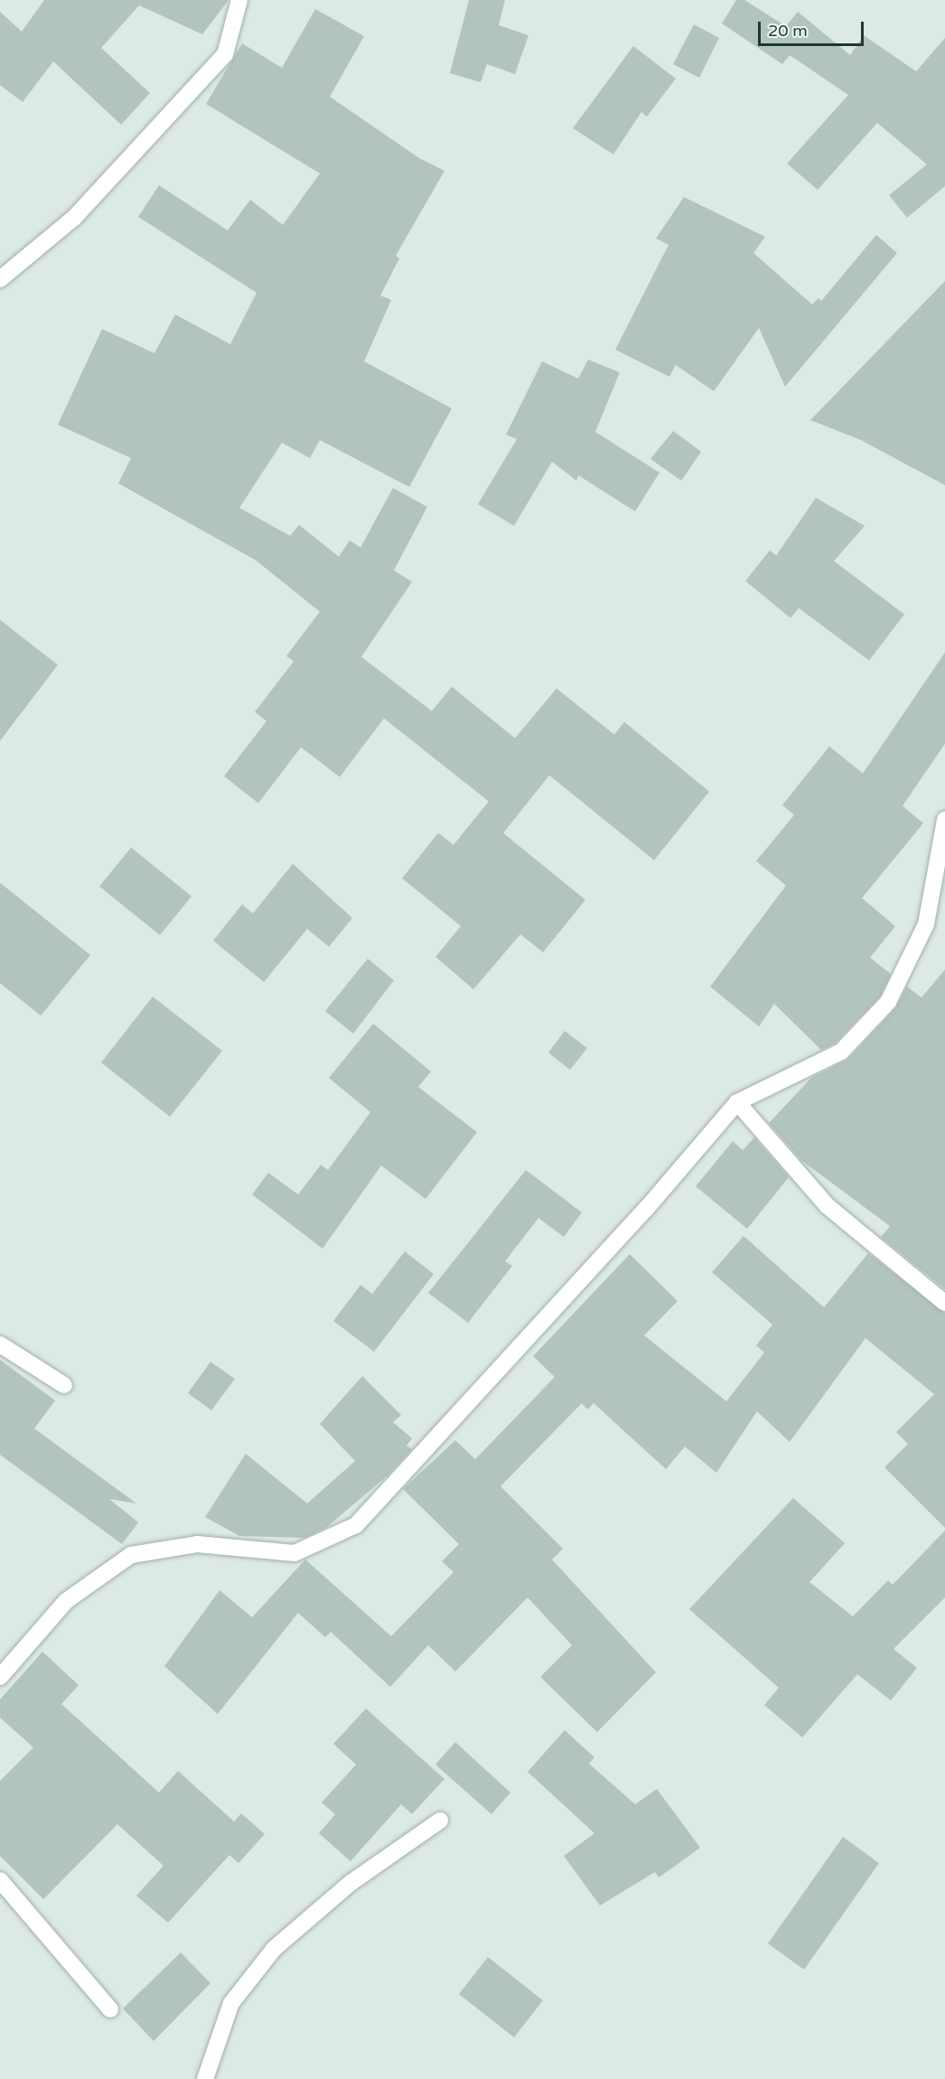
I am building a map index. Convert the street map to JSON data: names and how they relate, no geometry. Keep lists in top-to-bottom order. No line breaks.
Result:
{"scale_bar":"20 m"}
